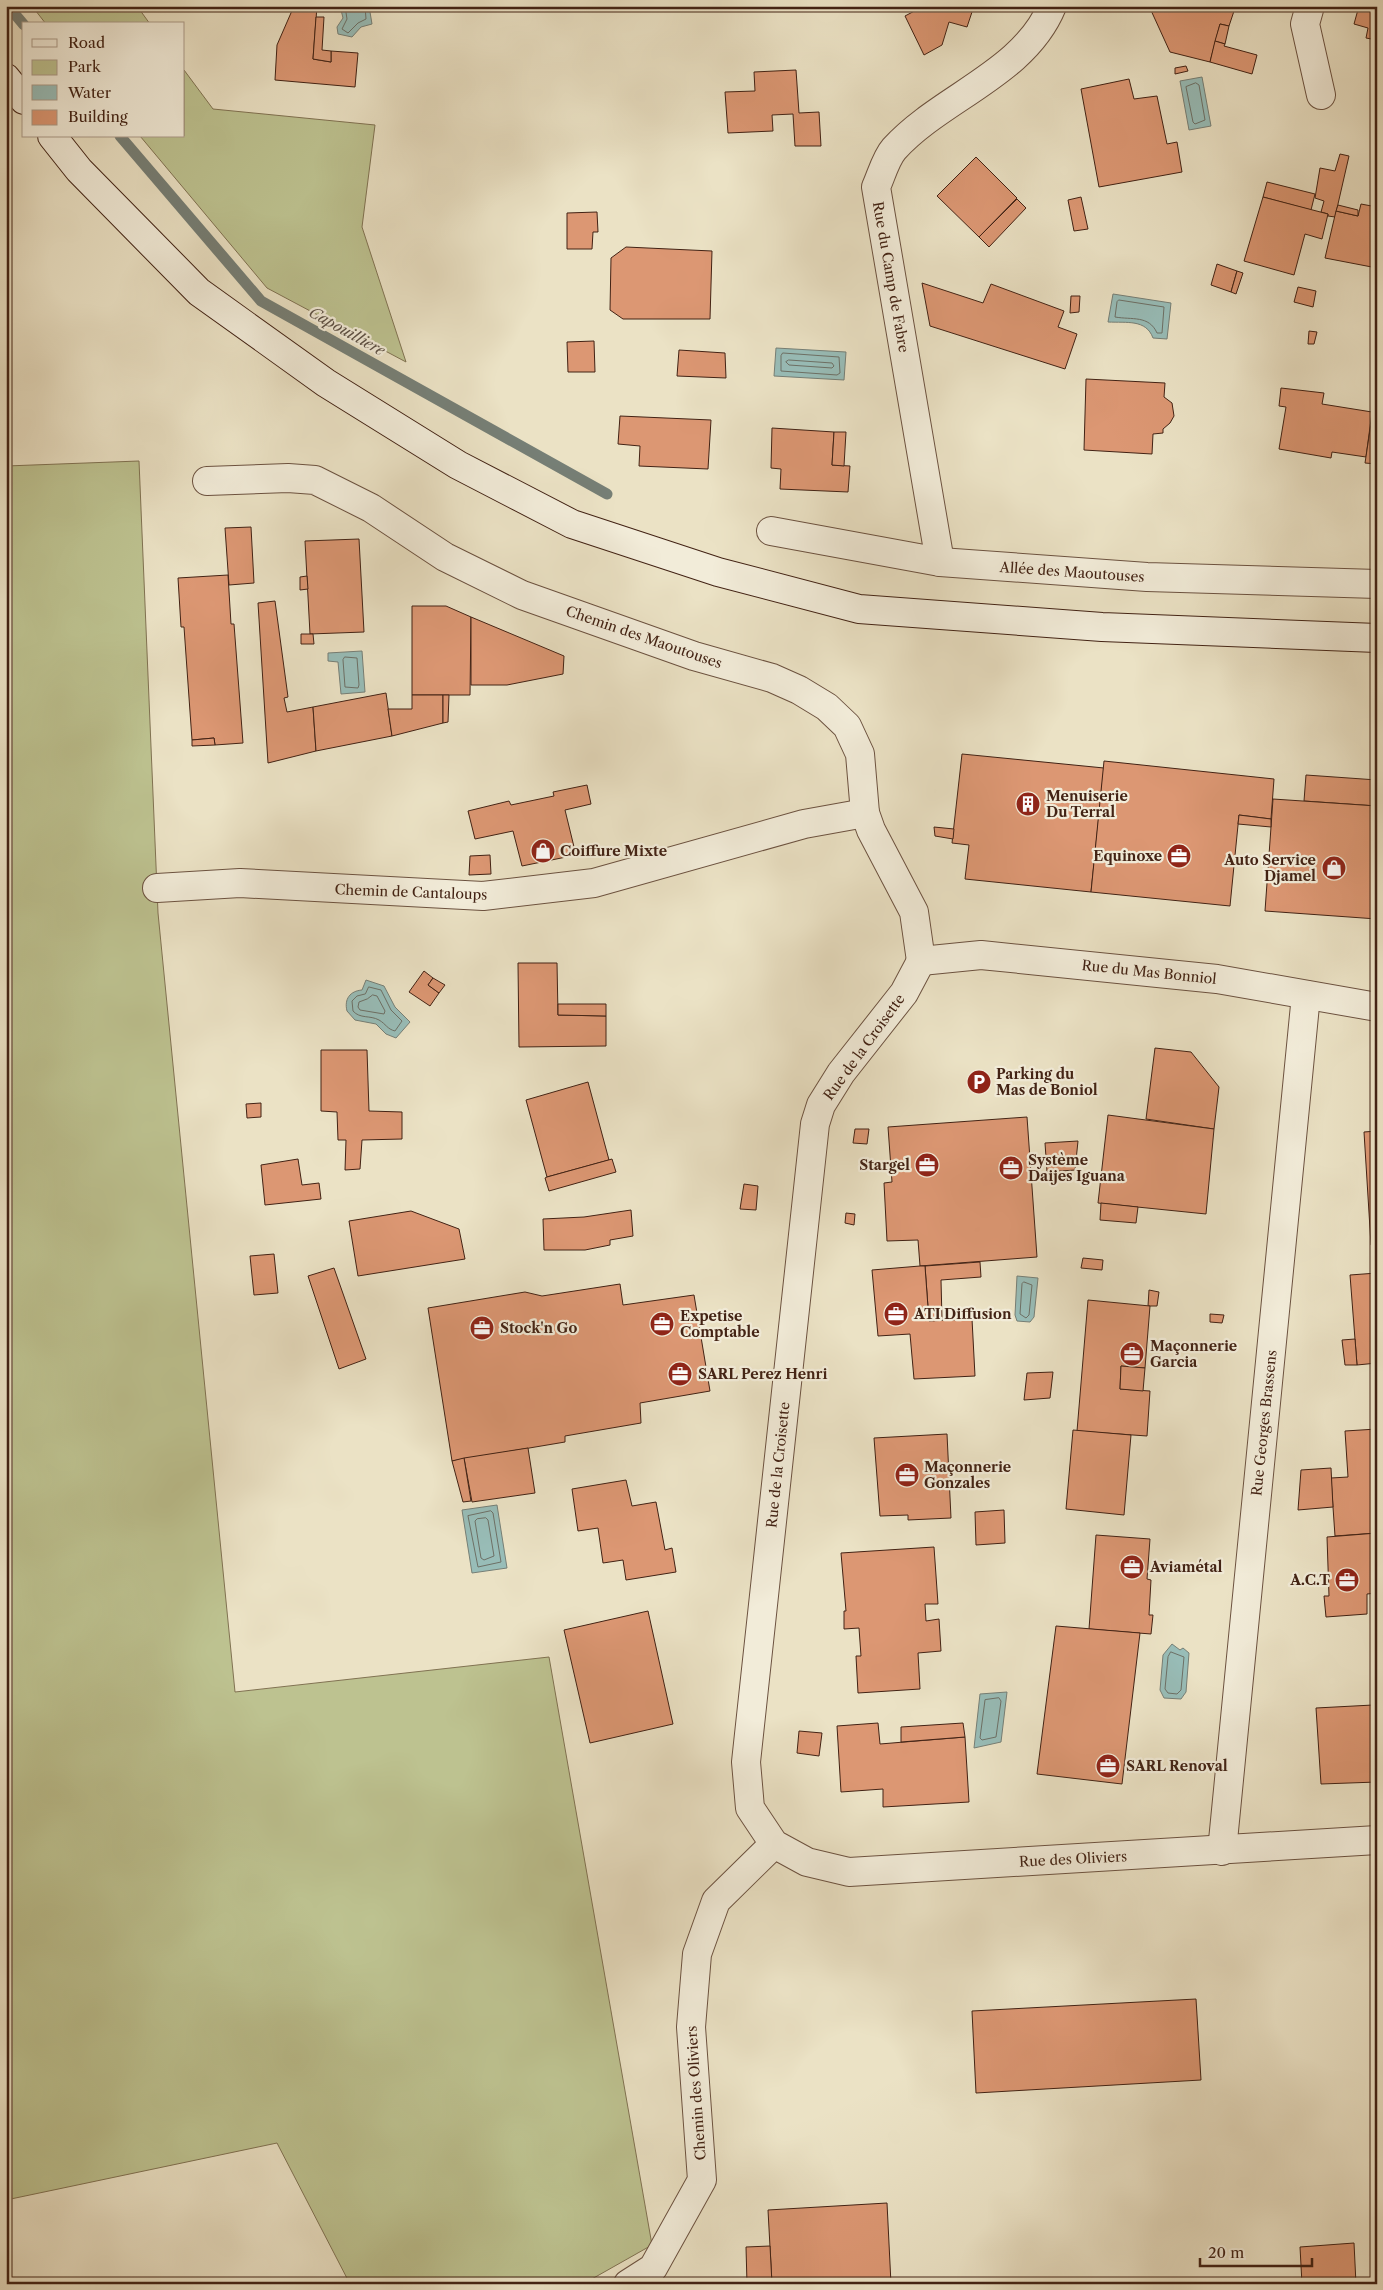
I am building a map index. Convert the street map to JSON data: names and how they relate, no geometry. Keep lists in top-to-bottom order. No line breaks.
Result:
{"streets":{"street":["Rue du Camp de Fabre","Allée des Maoutouses","Chemin des Maoutouses","Chemin de Cantaloups","Rue du Mas Bonniol","Rue de la Croisette","Rue Georges Brassens","Rue des Oliviers","Chemin des Oliviers"]},"crossings":[["Rue du Camp de Fabre","Allée des Maoutouses"],["Chemin des Maoutouses","Chemin de Cantaloups"],["Chemin des Maoutouses","Rue du Mas Bonniol"],["Chemin des Maoutouses","Rue de la Croisette"],["Rue du Mas Bonniol","Rue de la Croisette"],["Rue du Mas Bonniol","Rue Georges Brassens"],["Rue de la Croisette","Rue des Oliviers"],["Rue de la Croisette","Chemin des Oliviers"],["Rue Georges Brassens","Rue des Oliviers"],["Rue des Oliviers","Chemin des Oliviers"]],"water":["Capouilliere"],"places":{"building":["Menuiserie Du Terral"],"shop":["Coiffure Mixte","Auto Service Djamel"],"office":["Equinoxe","Stargel","Système Daijes Iguana","ATI Diffusion","Expetise Comptable","Stock'n Go","Maçonnerie Garcia","SARL Perez Henri","Maçonnerie Gonzales","Aviamétal","A.C.T","SARL Renoval"],"parking":["Parking du Mas de Boniol"]},"legend":["Road","Park","Water","Building"],"scale_bar":"20 m"}
